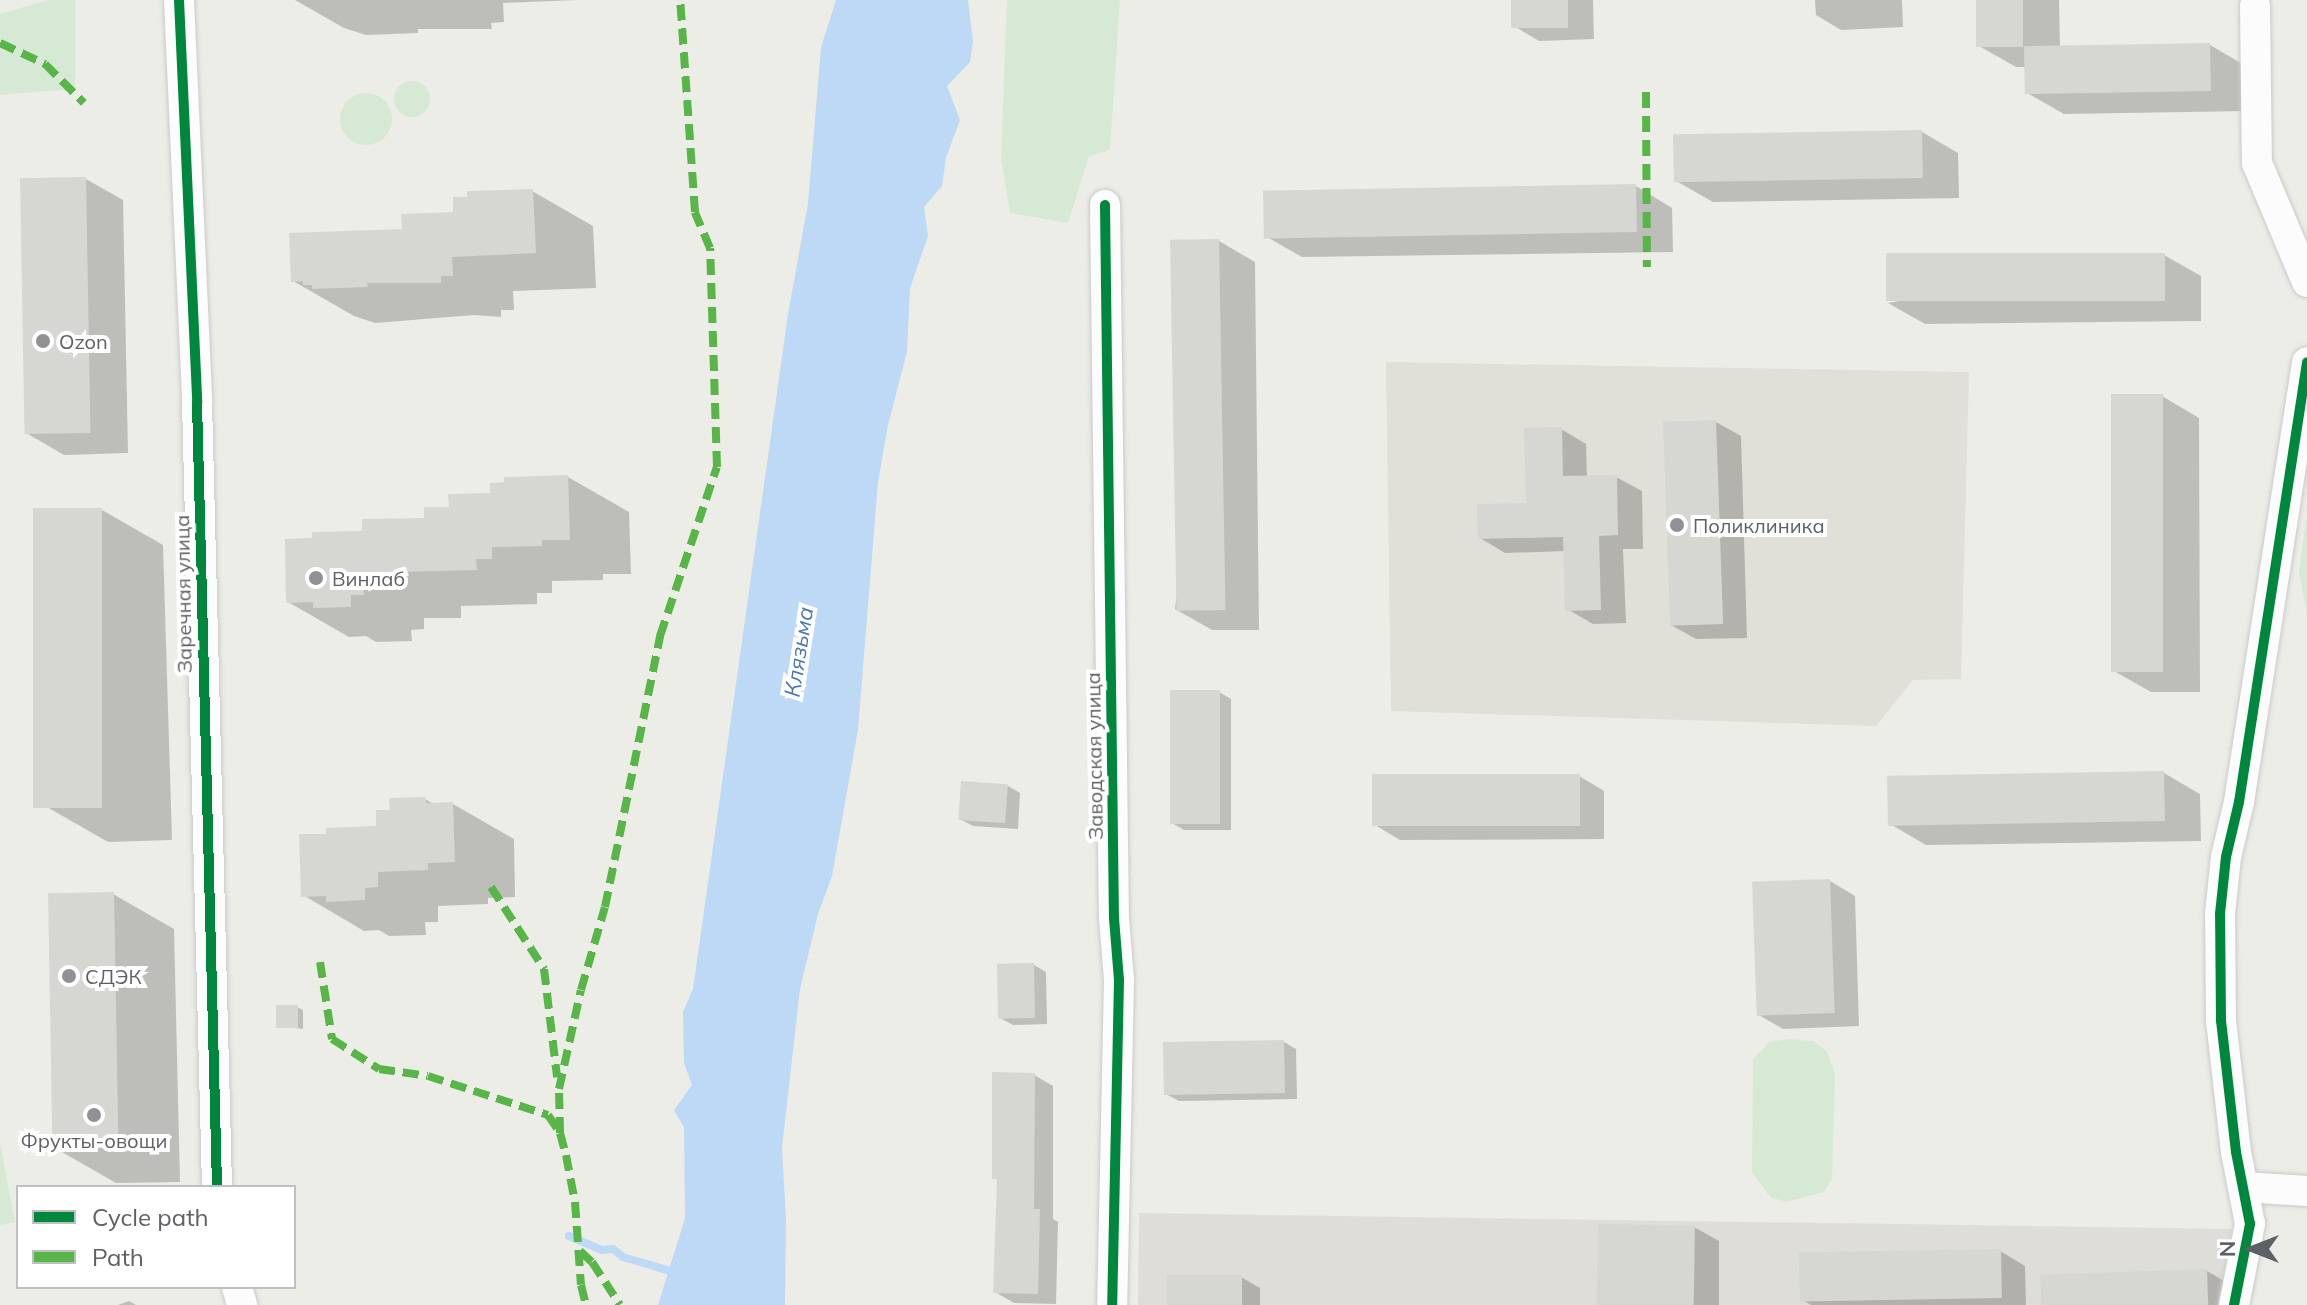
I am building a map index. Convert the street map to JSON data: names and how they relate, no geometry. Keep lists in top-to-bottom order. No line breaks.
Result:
{"streets":{"street":["Заречная улица","Заводская улица"]},"water":["Клязьма"],"places":["Ozon","Поликлиника","Винлаб","СДЭК","Фрукты-овощи"],"legend":["Cycle path","Path"],"north":"left"}
